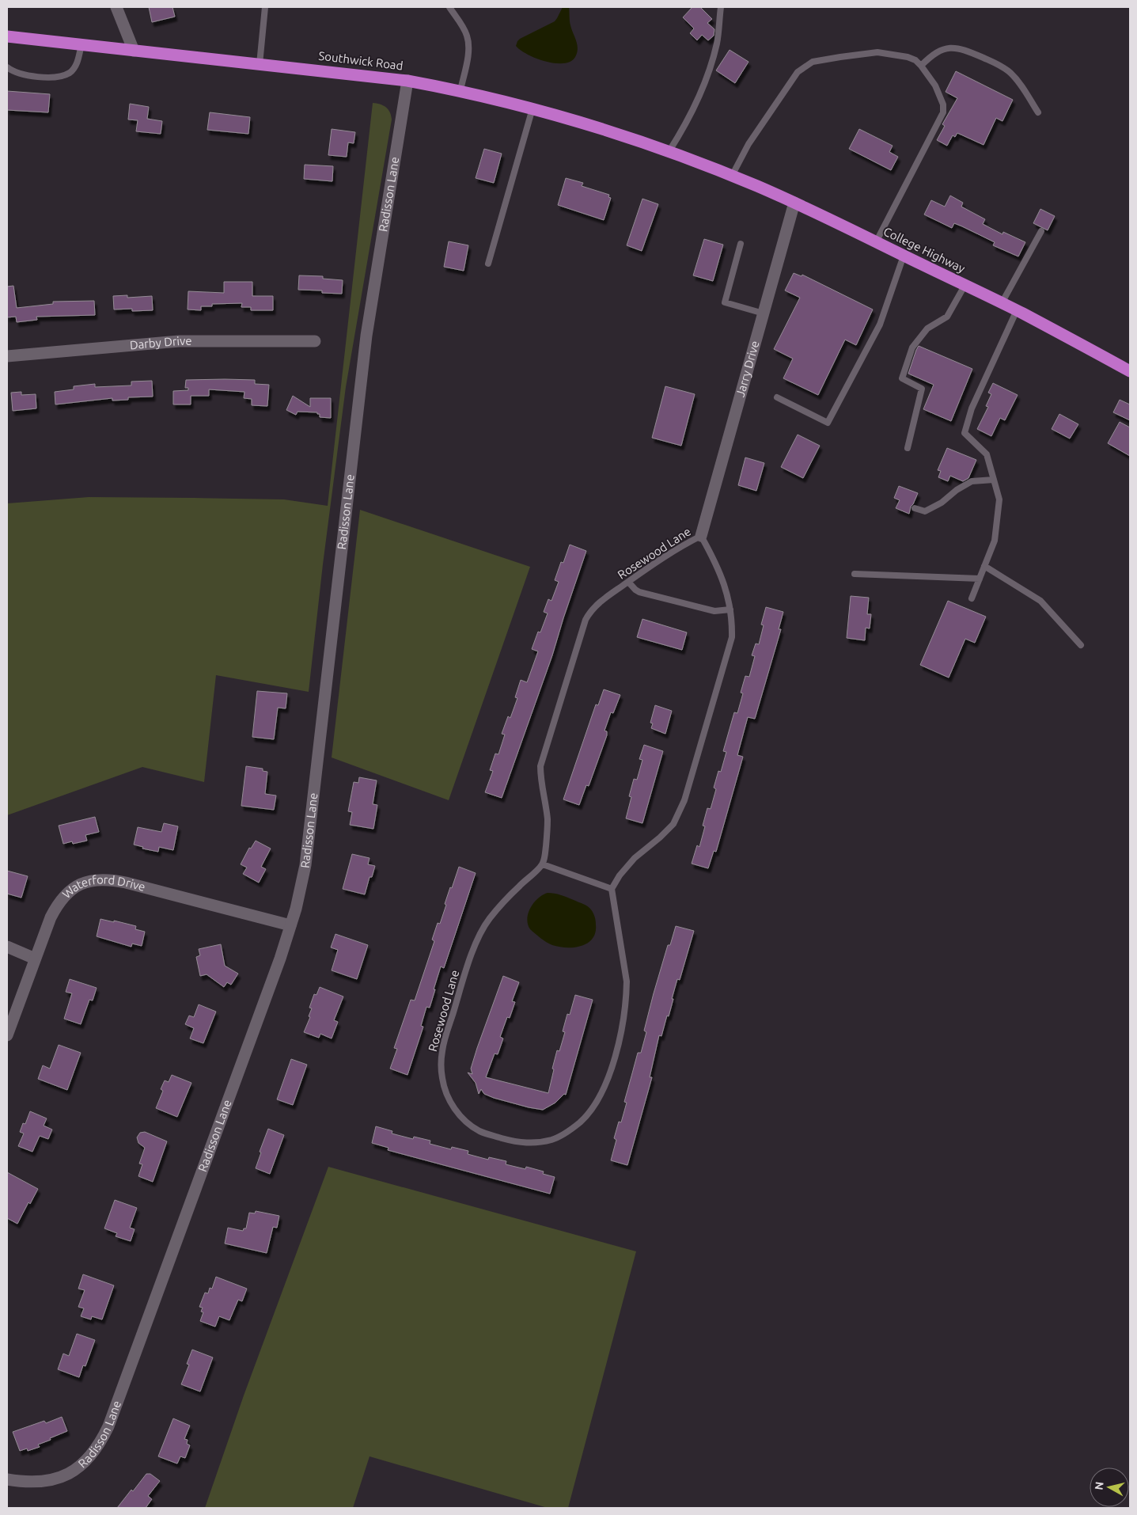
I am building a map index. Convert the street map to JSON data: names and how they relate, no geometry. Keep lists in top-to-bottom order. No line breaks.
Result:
{"streets":{"highway":["Southwick Road","College Highway"],"street":["Radisson Lane","Darby Drive","Jarry Drive","Waterford Drive"],"lane":["Rosewood Lane"]},"crossings":[["Southwick Road","Radisson Lane"],["Southwick Road","College Highway"],["Radisson Lane","Waterford Drive"],["College Highway","Jarry Drive"],["Jarry Drive","Rosewood Lane"]],"north":"left"}
